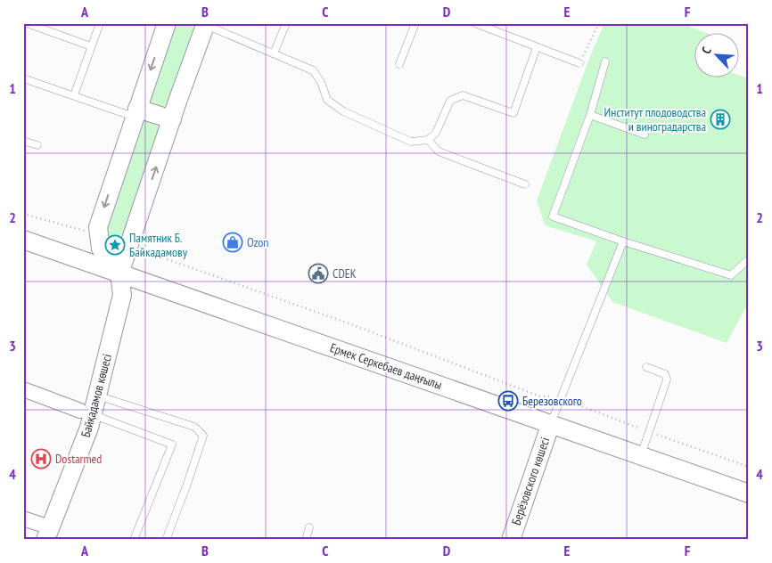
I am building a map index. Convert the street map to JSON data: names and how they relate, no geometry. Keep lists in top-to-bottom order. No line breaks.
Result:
{"streets":{"street":["Ермек Серкебаев даңғылы","Байқадамов көшесі","Берёзовского көшесі"]},"crossings":[["Ермек Серкебаев даңғылы","Байқадамов көшесі"],["Ермек Серкебаев даңғылы","Берёзовского көшесі"]],"places":{"building":["Институт плодоводства и виноградарства"],"shop":["Ozon"],"place":["Памятник Б. Байкадамову"],"public building":["CDEK"],"bus stop":["Березовского"],"hospital":["Dostarmed"]},"north":"top left","grid":{"columns":["A","B","C","D","E","F"],"rows":["1","2","3","4"]}}
